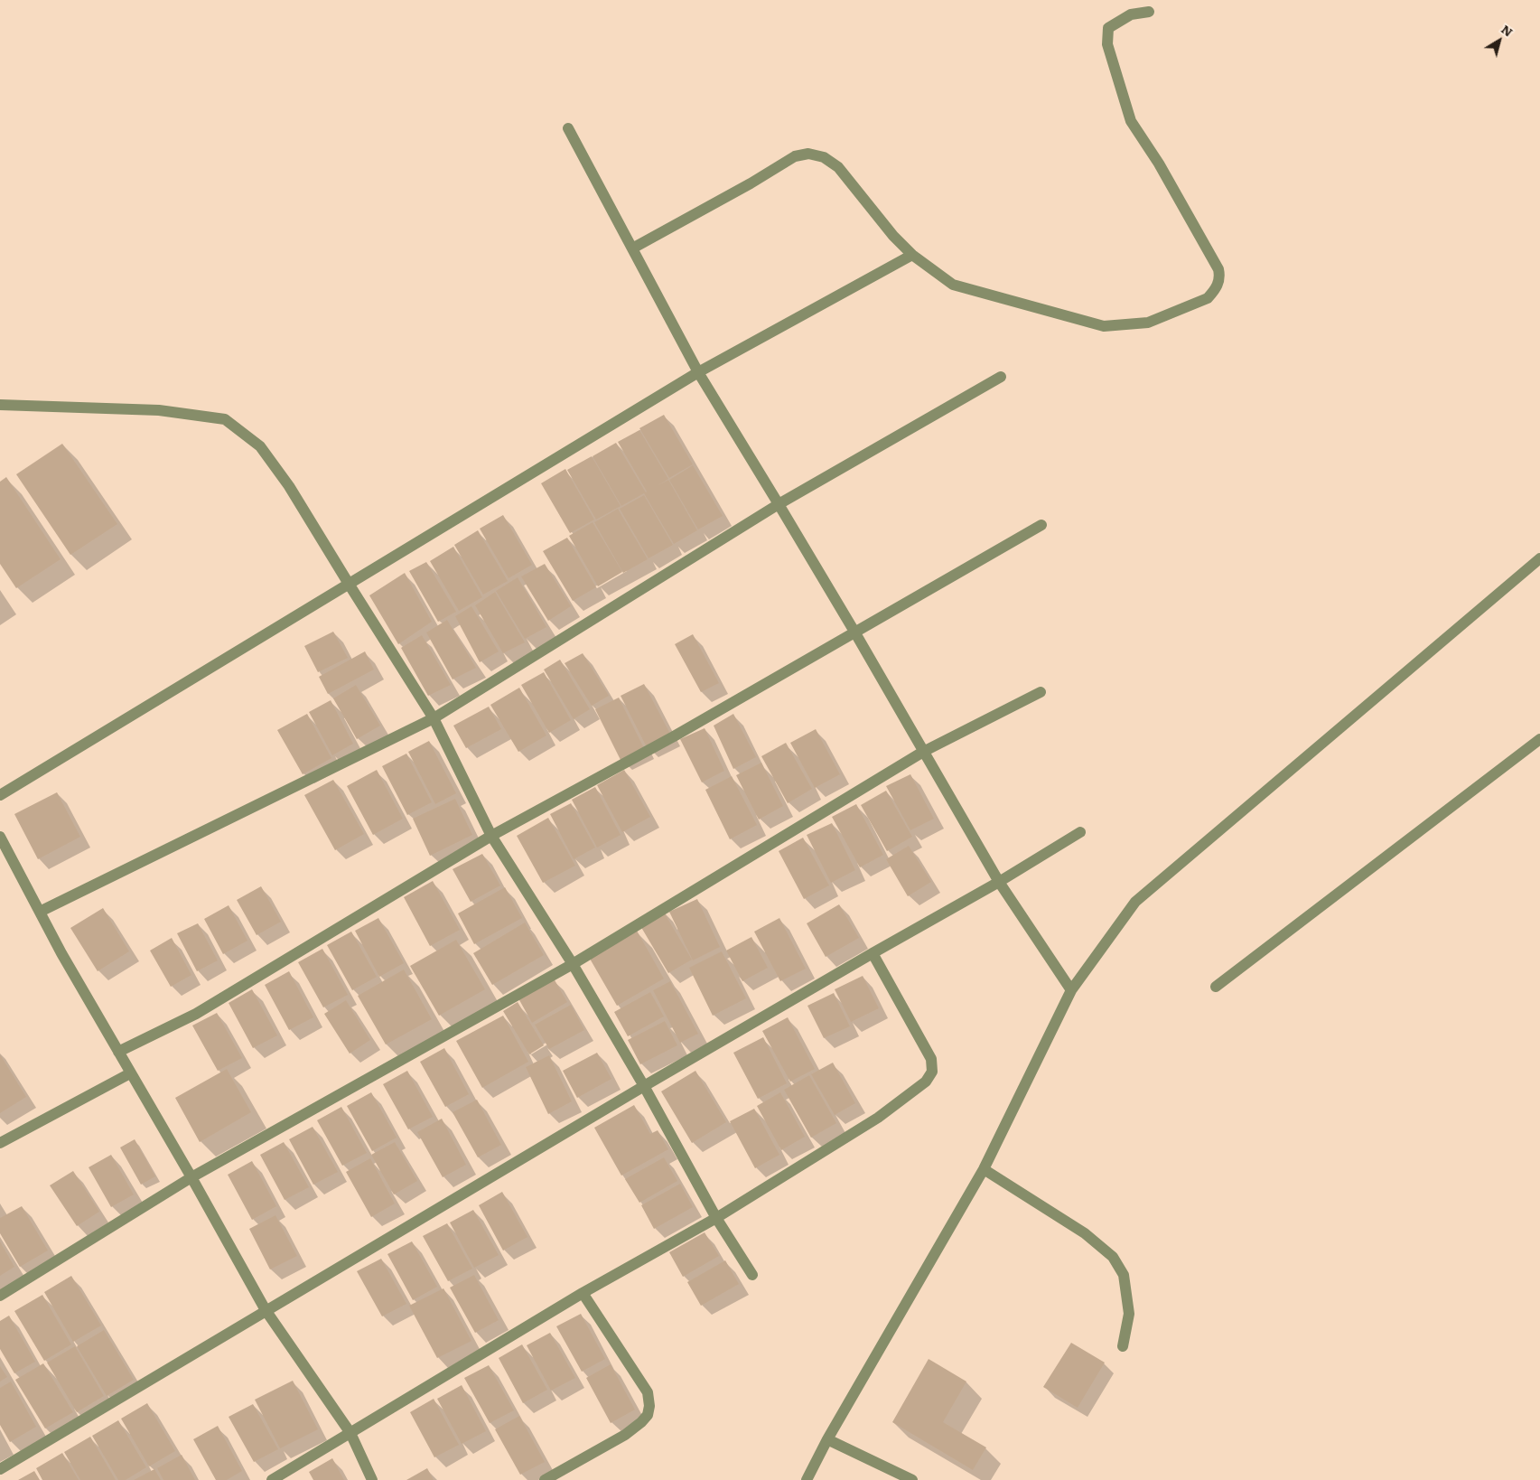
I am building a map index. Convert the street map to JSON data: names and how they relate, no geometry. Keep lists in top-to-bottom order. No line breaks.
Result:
{"north":"top right"}
